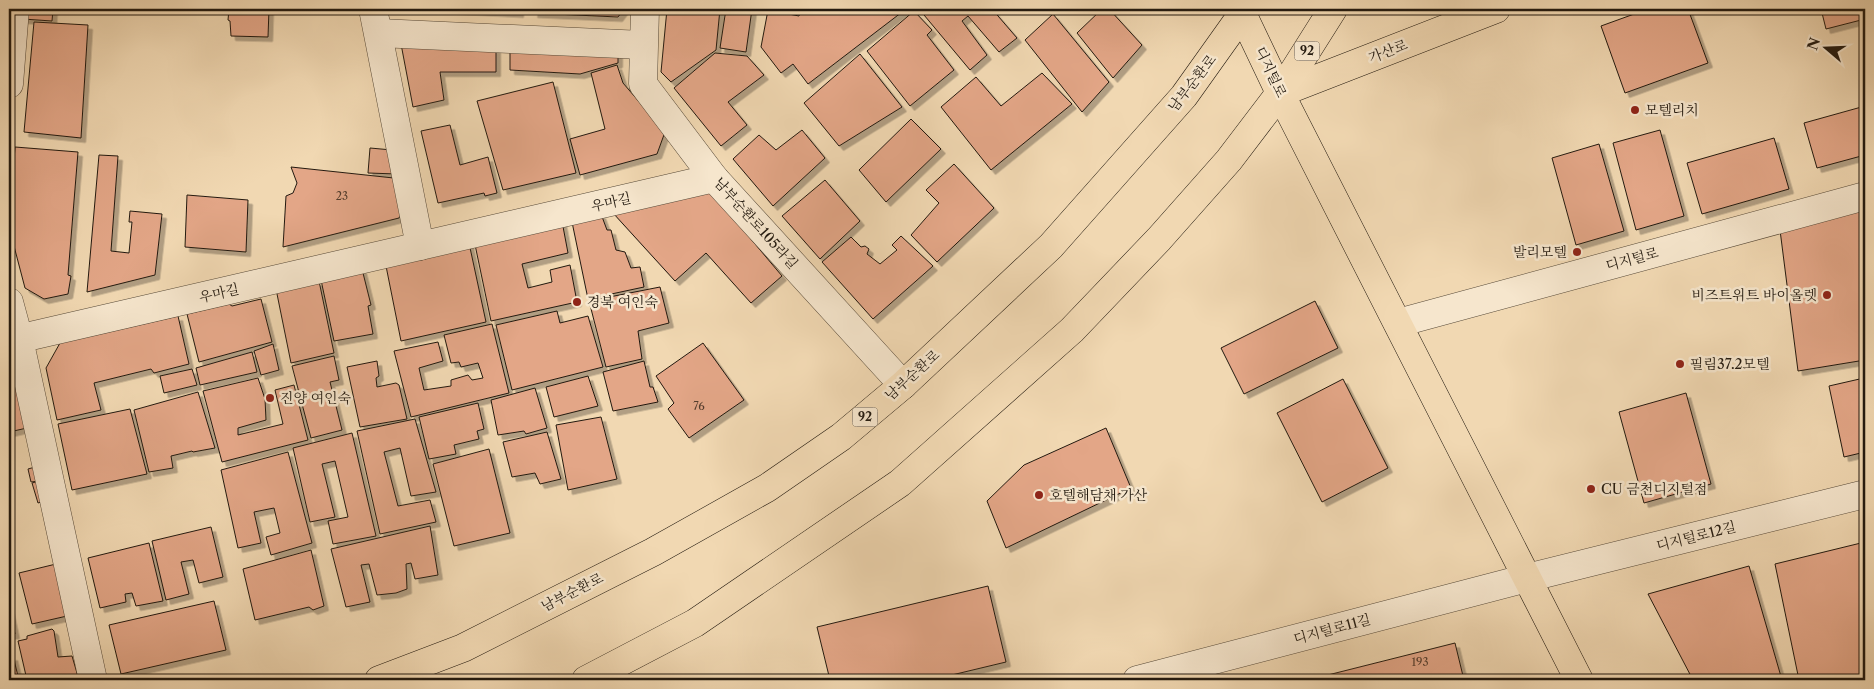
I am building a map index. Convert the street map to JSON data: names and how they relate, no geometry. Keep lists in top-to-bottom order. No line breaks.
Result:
{"streets":{"main road":["92","가산로","디지털로","남부순환로"],"street":["우마길","남부순환로105라길","디지털로12길","디지털로11길"]},"crossings":[["92","가산로"],["92","디지털로"],["가산로","디지털로"],["디지털로","남부순환로"],["디지털로","디지털로12길"],["디지털로","디지털로11길"],["남부순환로","남부순환로105라길"],["우마길","남부순환로105라길"],["디지털로12길","디지털로11길"]],"places":["모텔리치","발리모텔","비즈트위트 바이올렛","경북 여인숙","필림37.2모텔","진양 여인숙","CU 금천디지털점","호텔해담채 가산"],"house_numbers":["23","76","193"],"north":"left"}
